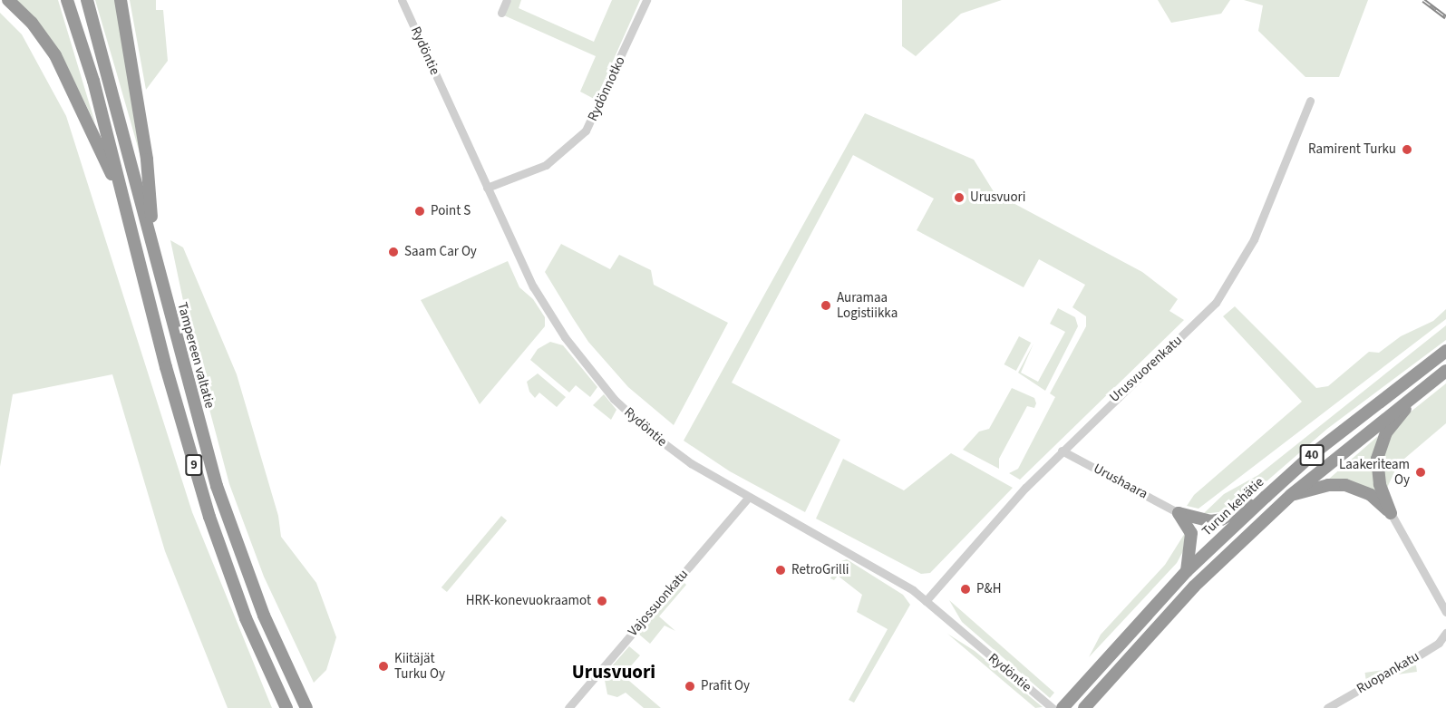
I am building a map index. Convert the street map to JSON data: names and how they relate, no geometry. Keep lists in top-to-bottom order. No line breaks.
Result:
{"streets":{"highway":["Tampereen valtatie","40","9","Turun kehätie"],"street":["Rydöntie","Rydönnotko","Urusvuorenkatu","Urushaara","Vajossuonkatu","Ruopankatu"]},"crossings":[["Rydöntie","Rydönnotko"],["Rydöntie","Urusvuorenkatu"],["Rydöntie","Vajossuonkatu"],["Urusvuorenkatu","Urushaara"]],"districts":["Urusvuori"],"places":["Ramirent Turku","Urusvuori","Point S","Saam Car Oy","Auramaa Logistiikka","Laakeriteam Oy","RetroGrilli","P&H","HRK-konevuokraamot","Kiitäjät Turku Oy","Prafit Oy"]}
